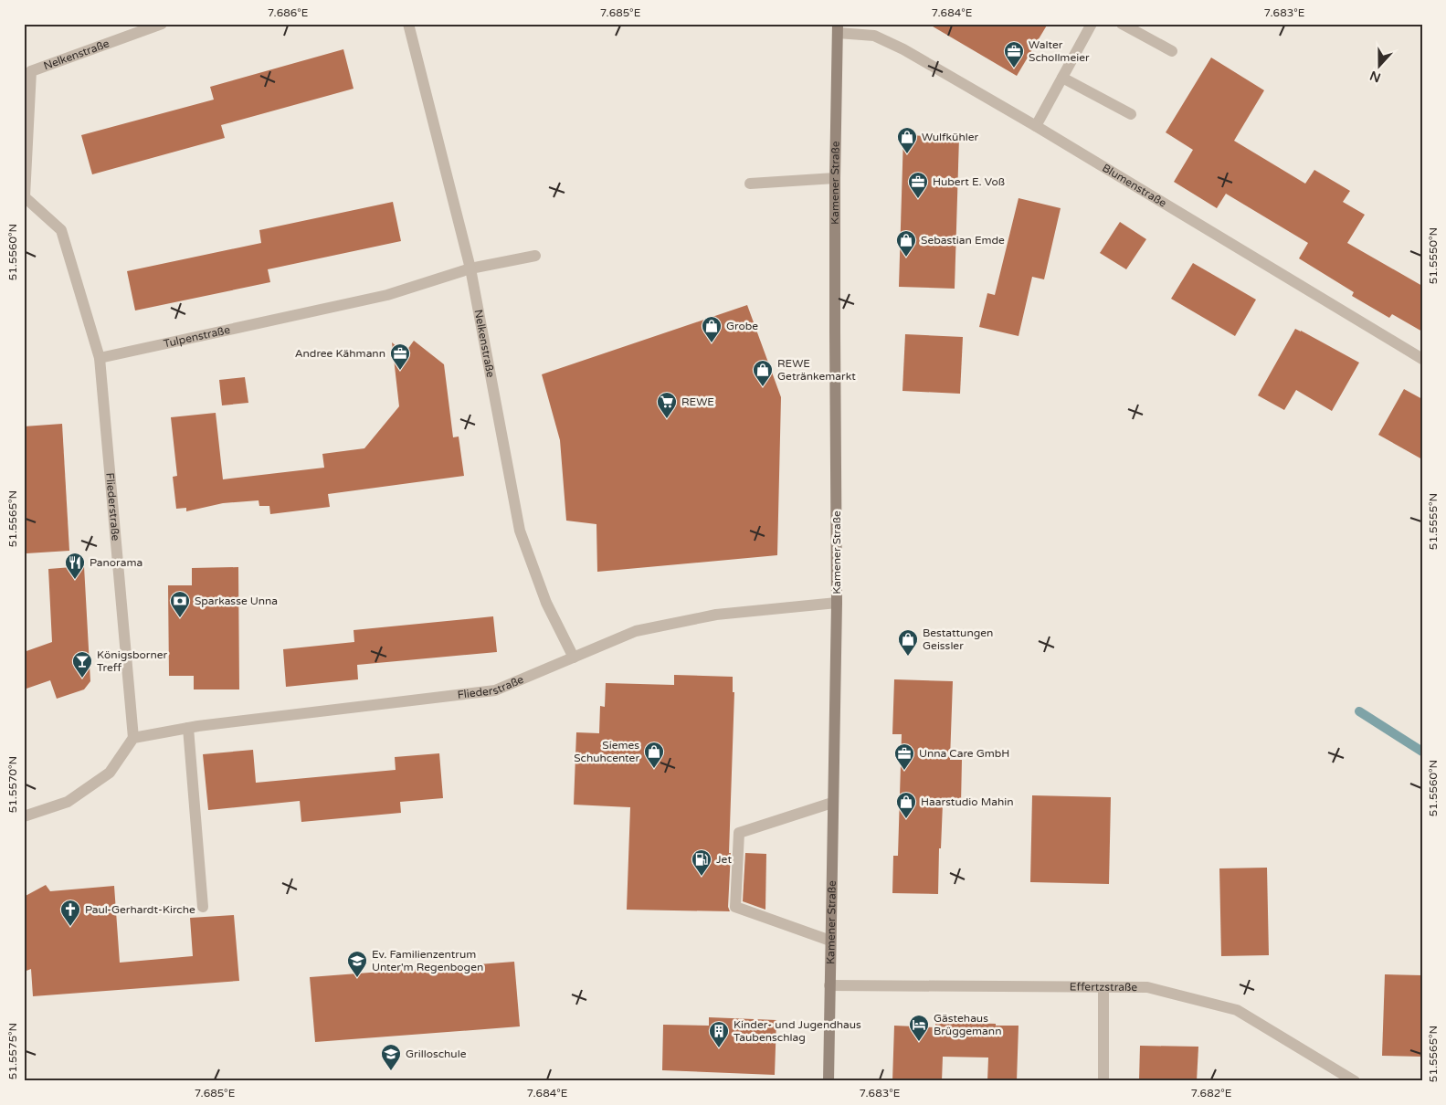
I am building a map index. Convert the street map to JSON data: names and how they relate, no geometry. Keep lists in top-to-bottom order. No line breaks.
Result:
{"streets":{"main road":["Kamener Straße"],"street":["Nelkenstraße","Blumenstraße","Tulpenstraße","Fliederstraße","Effertzstraße"]},"crossings":[["Nelkenstraße","Tulpenstraße"],["Nelkenstraße","Fliederstraße"],["Kamener Straße","Blumenstraße"],["Kamener Straße","Fliederstraße"],["Kamener Straße","Effertzstraße"],["Tulpenstraße","Fliederstraße"]],"places":{"office":["Walter Schollmeier","Hubert E. Voß","Andree Kähmann","Unna Care GmbH"],"shop":["Wulfkühler","Sebastian Emde","Grobe","REWE Getränkemarkt","Bestattungen Geissler","Siemes Schuhcenter","Haarstudio Mahin"],"supermarket":["REWE"],"restaurant":["Panorama"],"bank":["Sparkasse Unna"],"bar":["Königsborner Treff"],"fuel station":["Jet"],"church":["Paul-Gerhardt-Kirche"],"school or university":["Ev. Familienzentrum Unter'm Regenbogen","Grilloschule"],"hotel":["Gästehaus Brüggemann"],"building":["Kinder- und Jugendhaus Taubenschlag"]},"north":"bottom","coordinates":["7.686°E","7.685°E","7.684°E","7.683°E","51.5560°N","51.5550°N","51.5565°N","51.5555°N","51.5570°N","51.5575°N","7.682°E"]}
